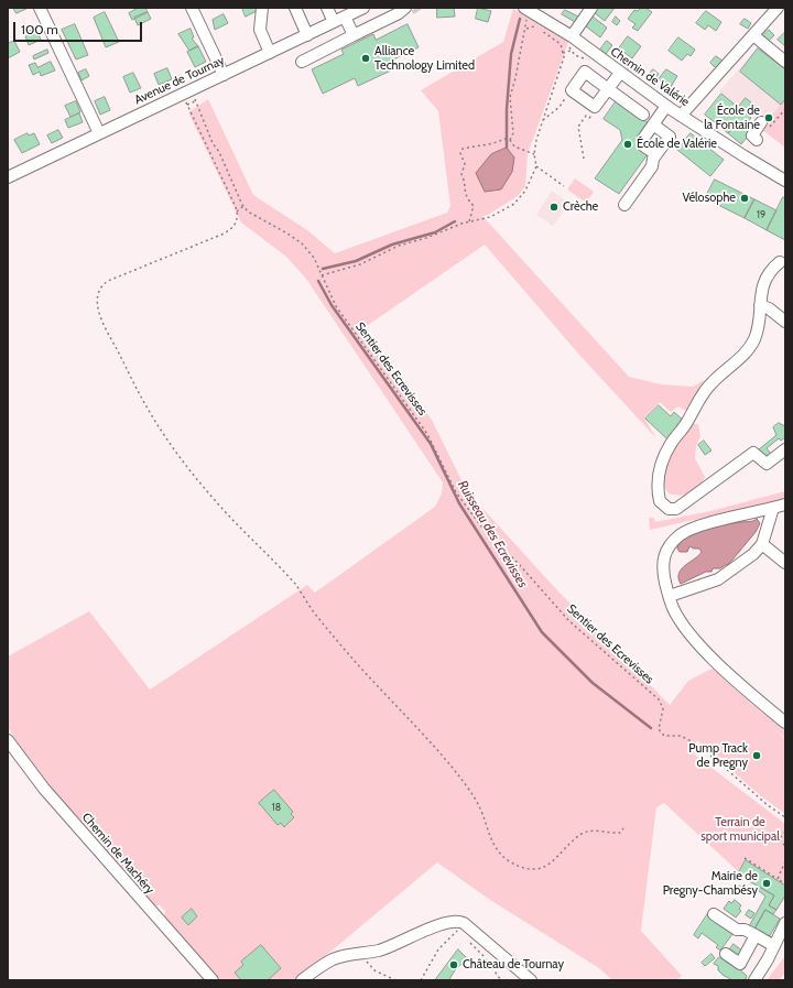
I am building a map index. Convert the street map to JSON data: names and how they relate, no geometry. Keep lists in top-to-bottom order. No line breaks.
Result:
{"streets":{"street":["Chemin de Valérie","Avenue de Tournay","Chemin de Machéry"],"path":["Sentier des Ecrevisses"]},"water":["Ruisseau des Ecrevisses"],"parks":["Terrain de sport municipal"],"places":["Alliance Technology Limited","École de la Fontaine","École de Valérie","Vélosophe","Crèche","Pump Track de Pregny","Mairie de Pregny-Chambésy","Château de Tournay"],"house_numbers":["19","18"],"scale_bar":"100 m"}
